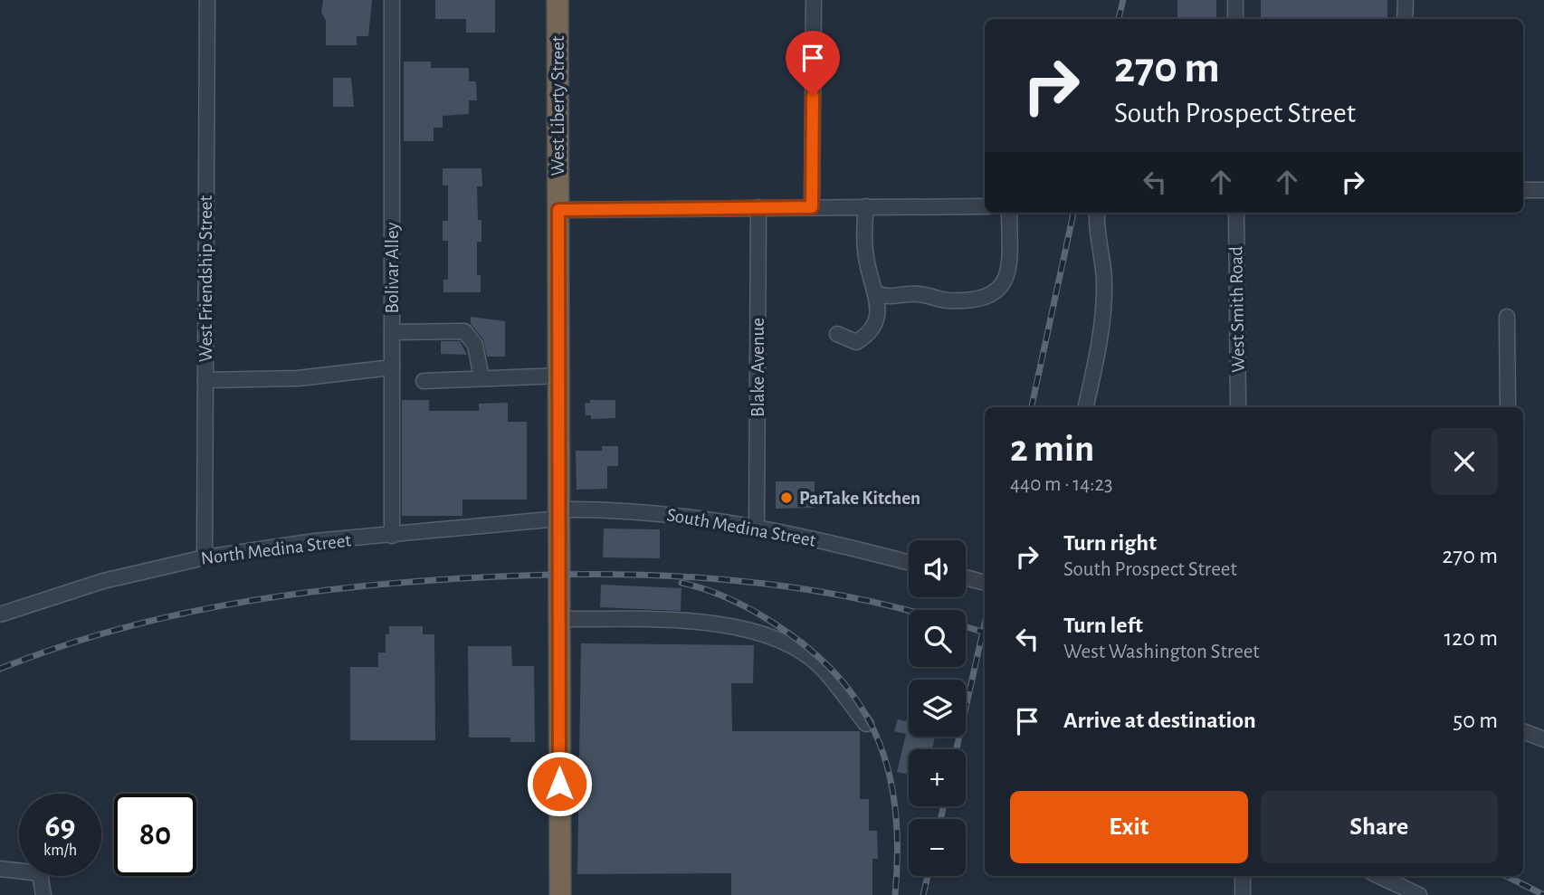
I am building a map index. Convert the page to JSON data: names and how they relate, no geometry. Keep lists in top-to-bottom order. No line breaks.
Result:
{"streets":{"highway":["West Liberty Street"],"street":["Bolivar Alley","West Friendship Street","West Smith Road","Blake Avenue","South Medina Street","North Medina Street"]},"crossings":[["West Liberty Street","South Medina Street"],["West Liberty Street","North Medina Street"],["Bolivar Alley","North Medina Street"],["West Friendship Street","North Medina Street"],["Blake Avenue","South Medina Street"],["South Medina Street","North Medina Street"]],"places":["ParTake Kitchen"],"page":{"turn":["270 m","South Prospect Street"],"heading":["2 min","440 m · 14:23"],"list":[{"name":"Turn right","note":"South Prospect Street","value":"270 m"},{"name":"Turn left","note":"West Washington Street","value":"120 m"},{"name":"Arrive at destination","value":"50 m"}],"map_buttons":["+","−"],"buttons":["Exit","Share"],"speed":"69 km/h","limit":"80"}}
